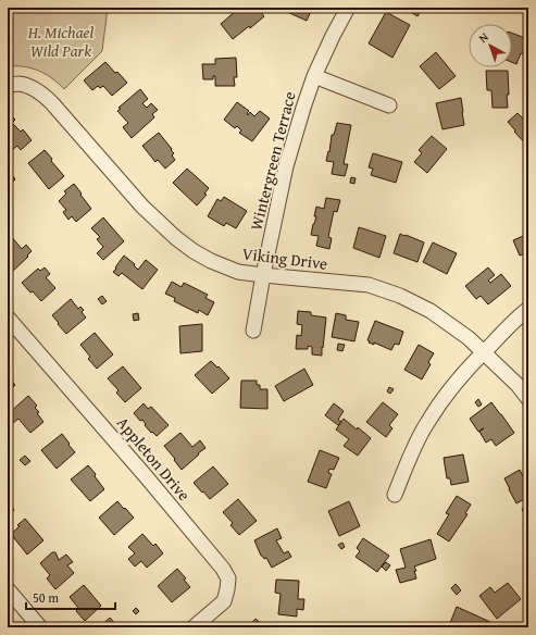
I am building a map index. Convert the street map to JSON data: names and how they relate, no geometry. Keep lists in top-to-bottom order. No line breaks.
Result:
{"streets":{"street":["Wintergreen Terrace","Viking Drive","Appleton Drive"]},"crossings":[["Wintergreen Terrace","Viking Drive"]],"parks":["H. Michael Wild Park"],"scale_bar":"50 m","north":"top left"}
